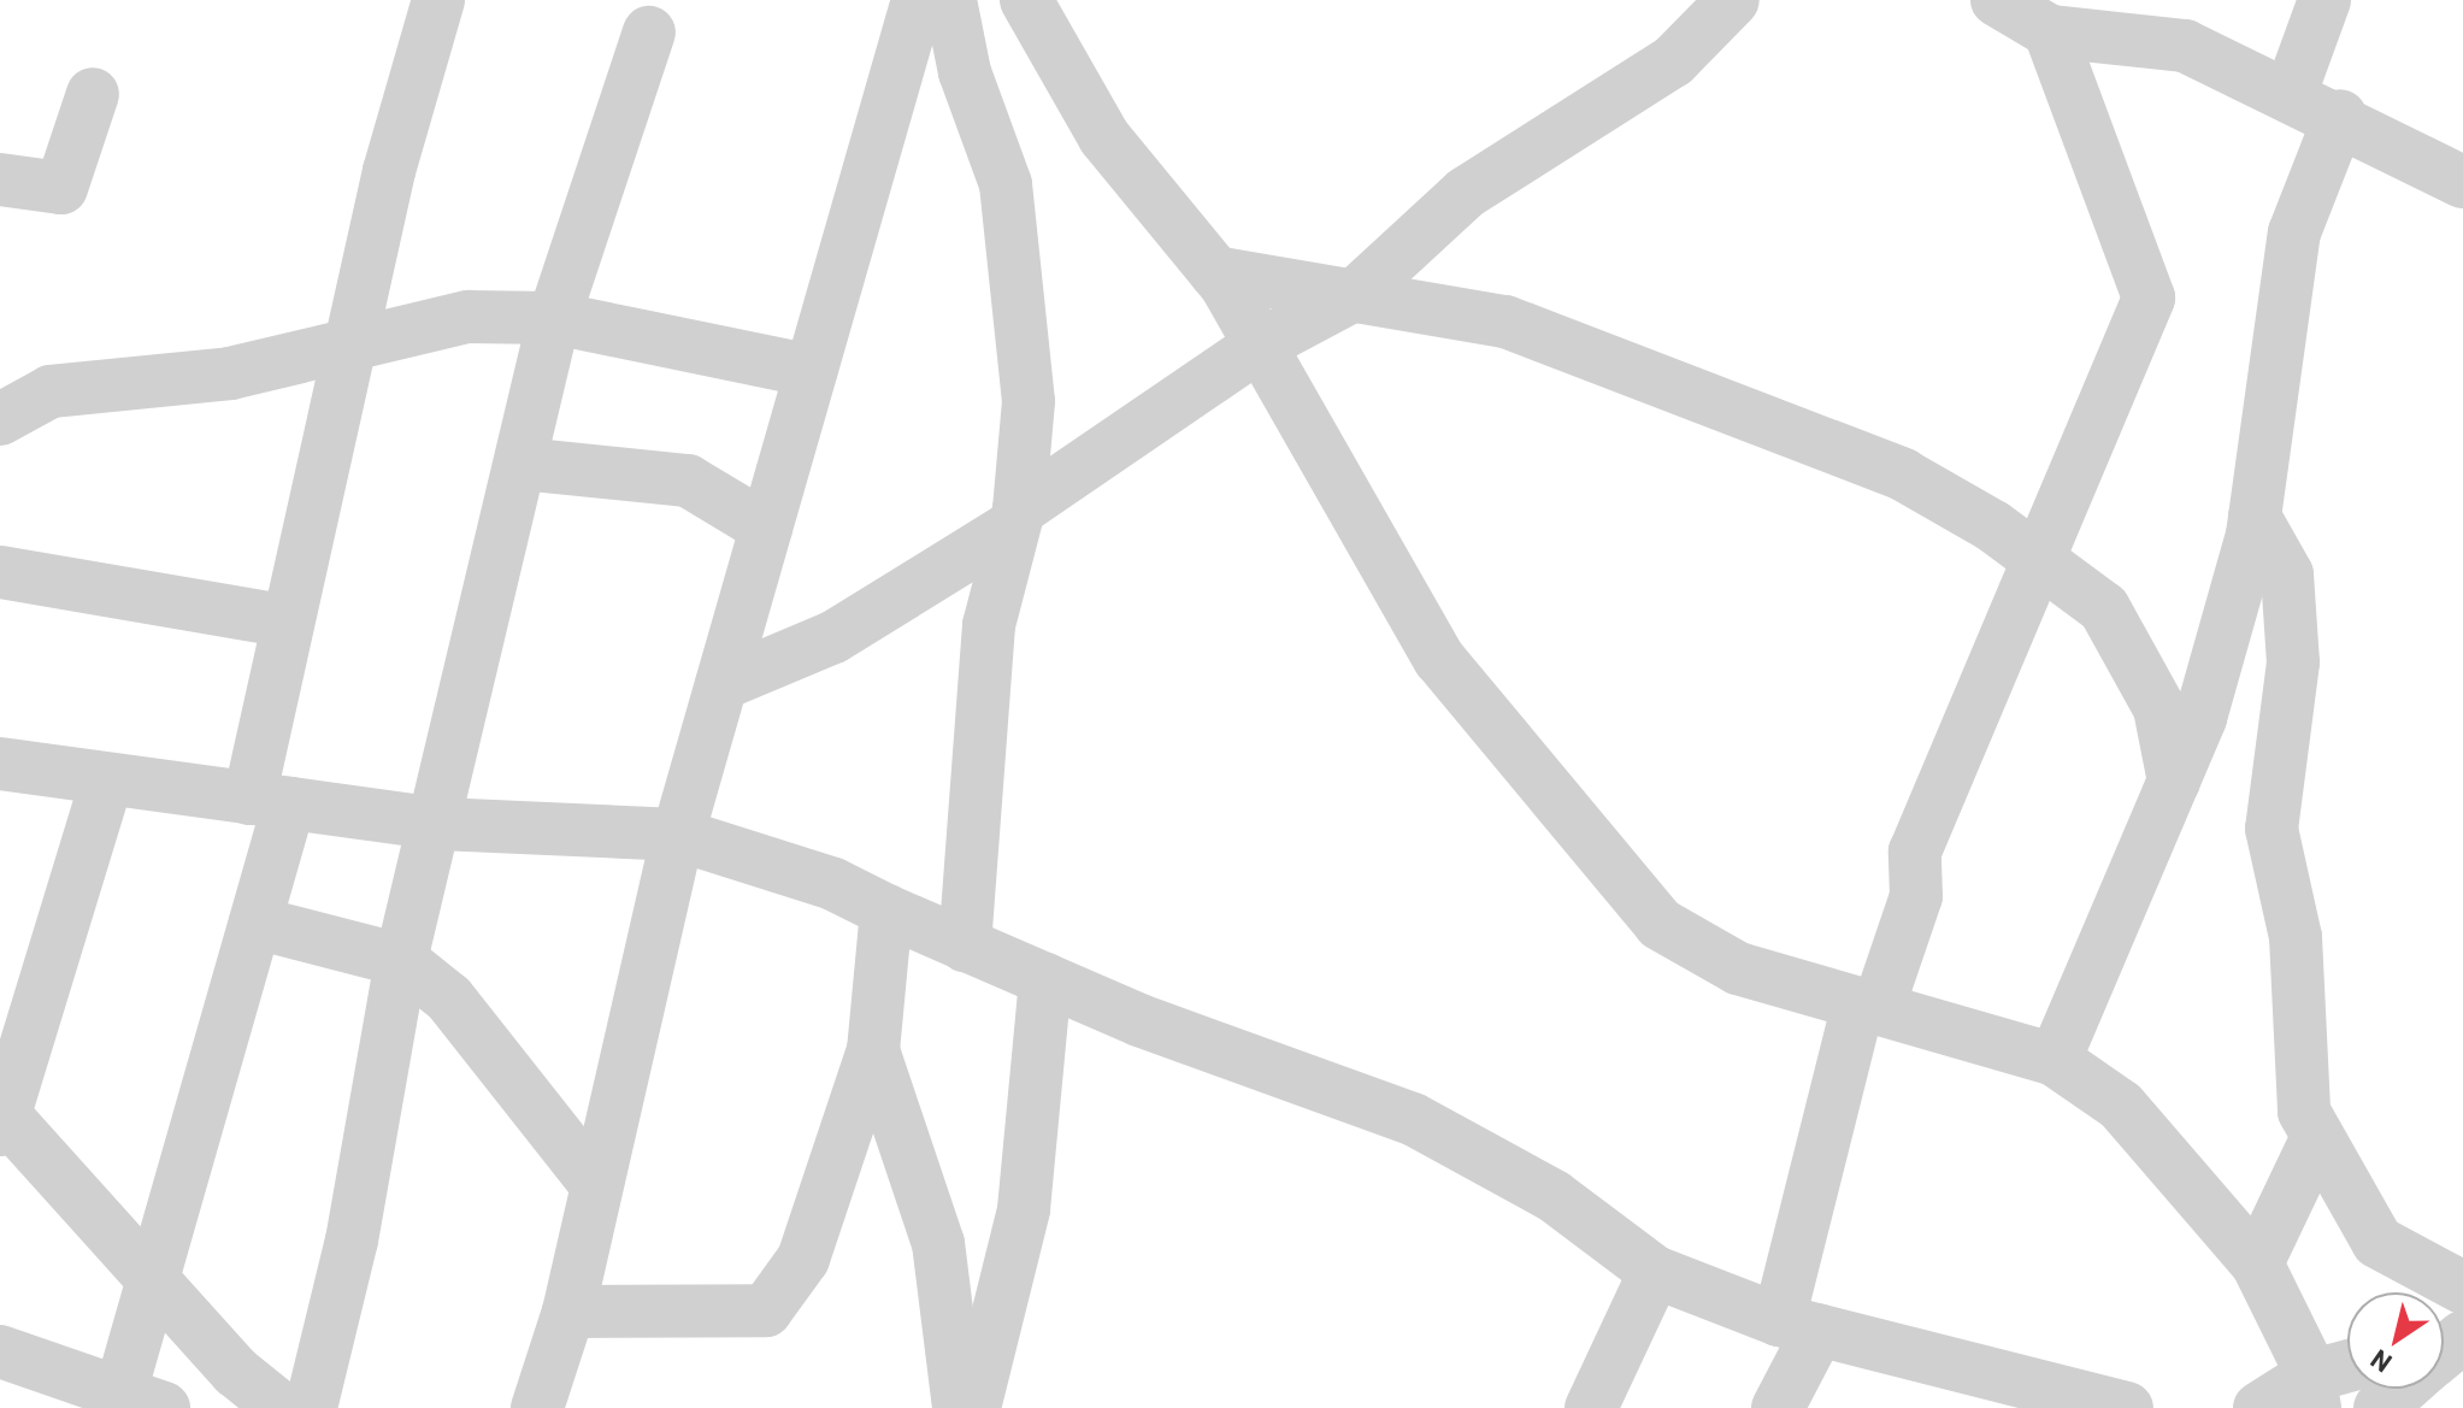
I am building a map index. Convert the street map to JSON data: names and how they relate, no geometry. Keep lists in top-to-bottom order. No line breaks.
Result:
{"north":"bottom left"}
